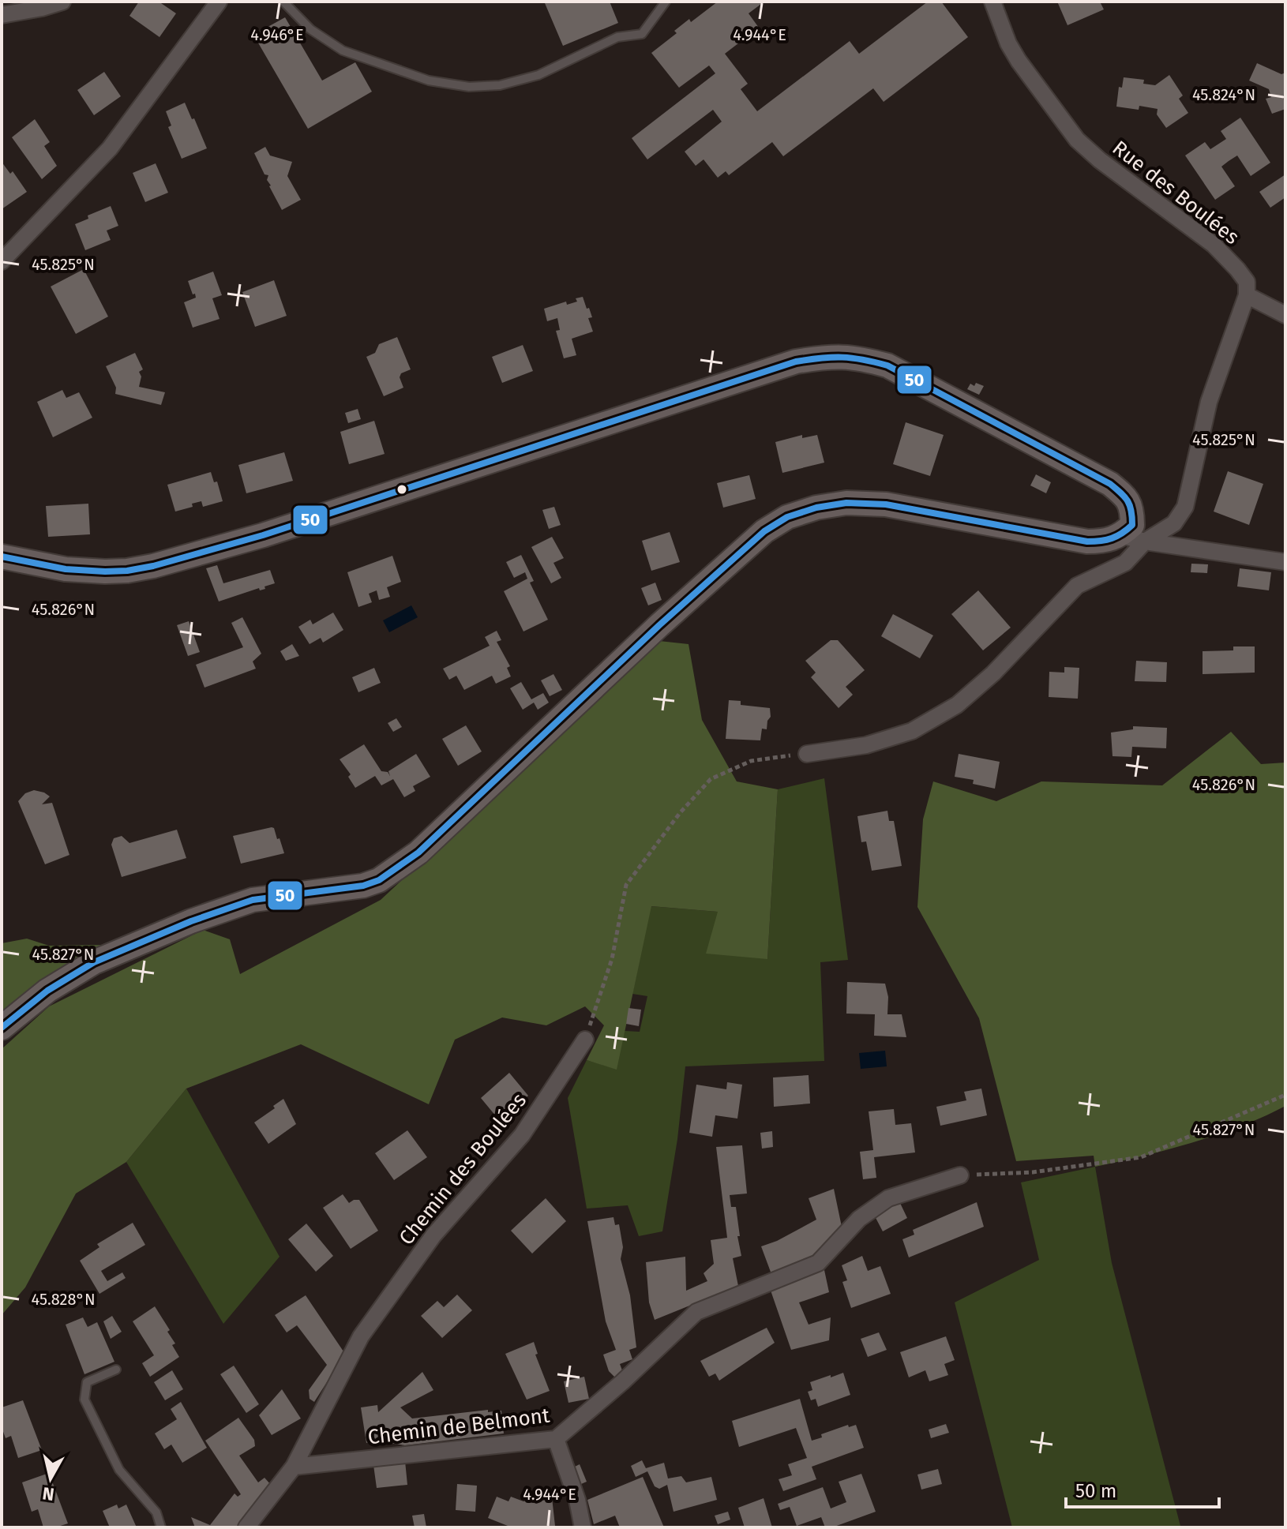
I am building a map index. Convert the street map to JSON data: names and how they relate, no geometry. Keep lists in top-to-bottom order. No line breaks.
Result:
{"streets":{"street":["Rue des Boulées","Chemin des Boulées","Chemin de Belmont"]},"crossings":[["Chemin des Boulées","Chemin de Belmont"]],"lines":["transit line 50"],"scale_bar":"50 m","north":"bottom","coordinates":["4.946°E","4.944°E","45.824°N","45.825°N","45.826°N","45.827°N","45.828°N"]}
